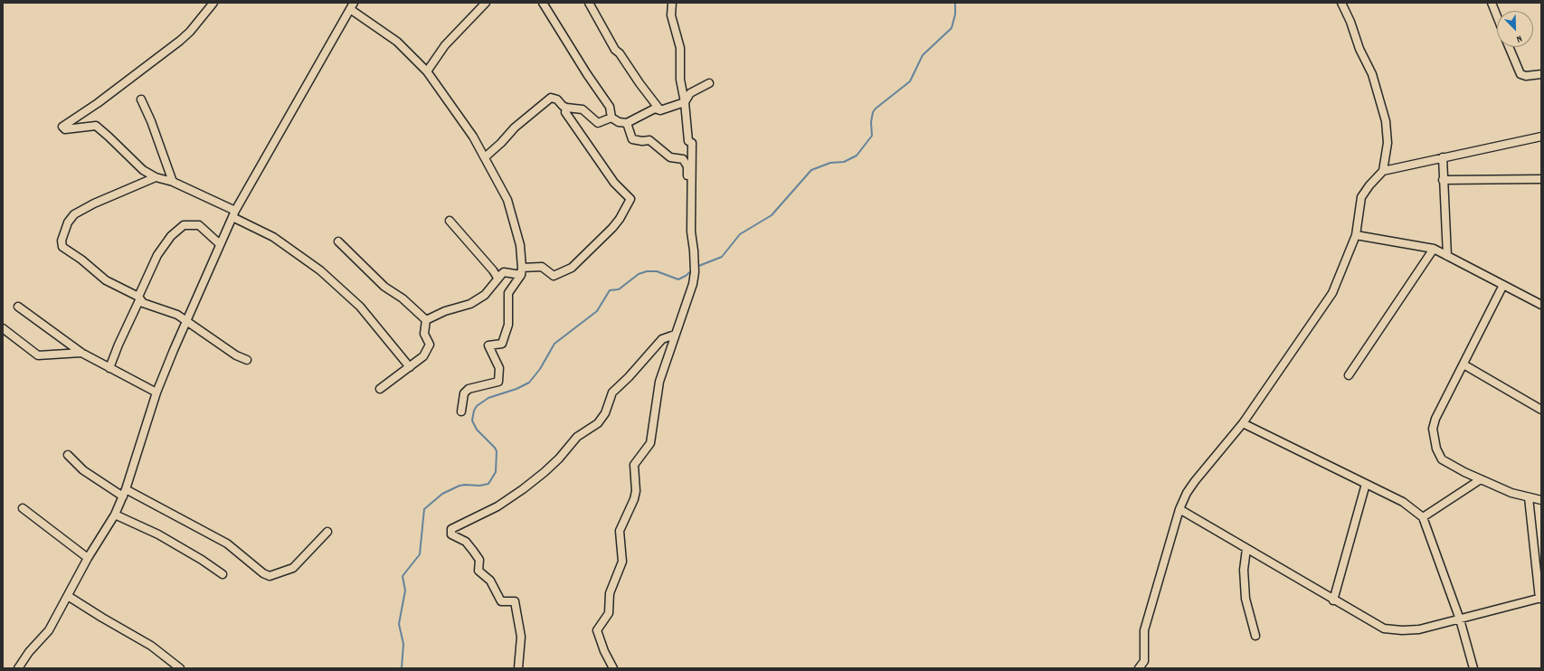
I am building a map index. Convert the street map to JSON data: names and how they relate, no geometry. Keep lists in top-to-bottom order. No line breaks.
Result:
{"north":"bottom right"}
